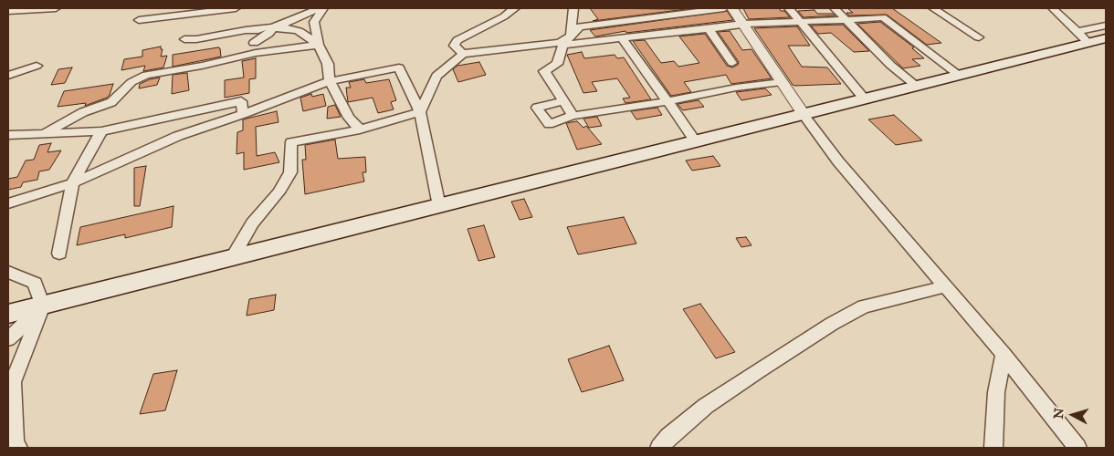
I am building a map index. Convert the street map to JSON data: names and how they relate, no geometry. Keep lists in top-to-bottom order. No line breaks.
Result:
{"north":"left"}
